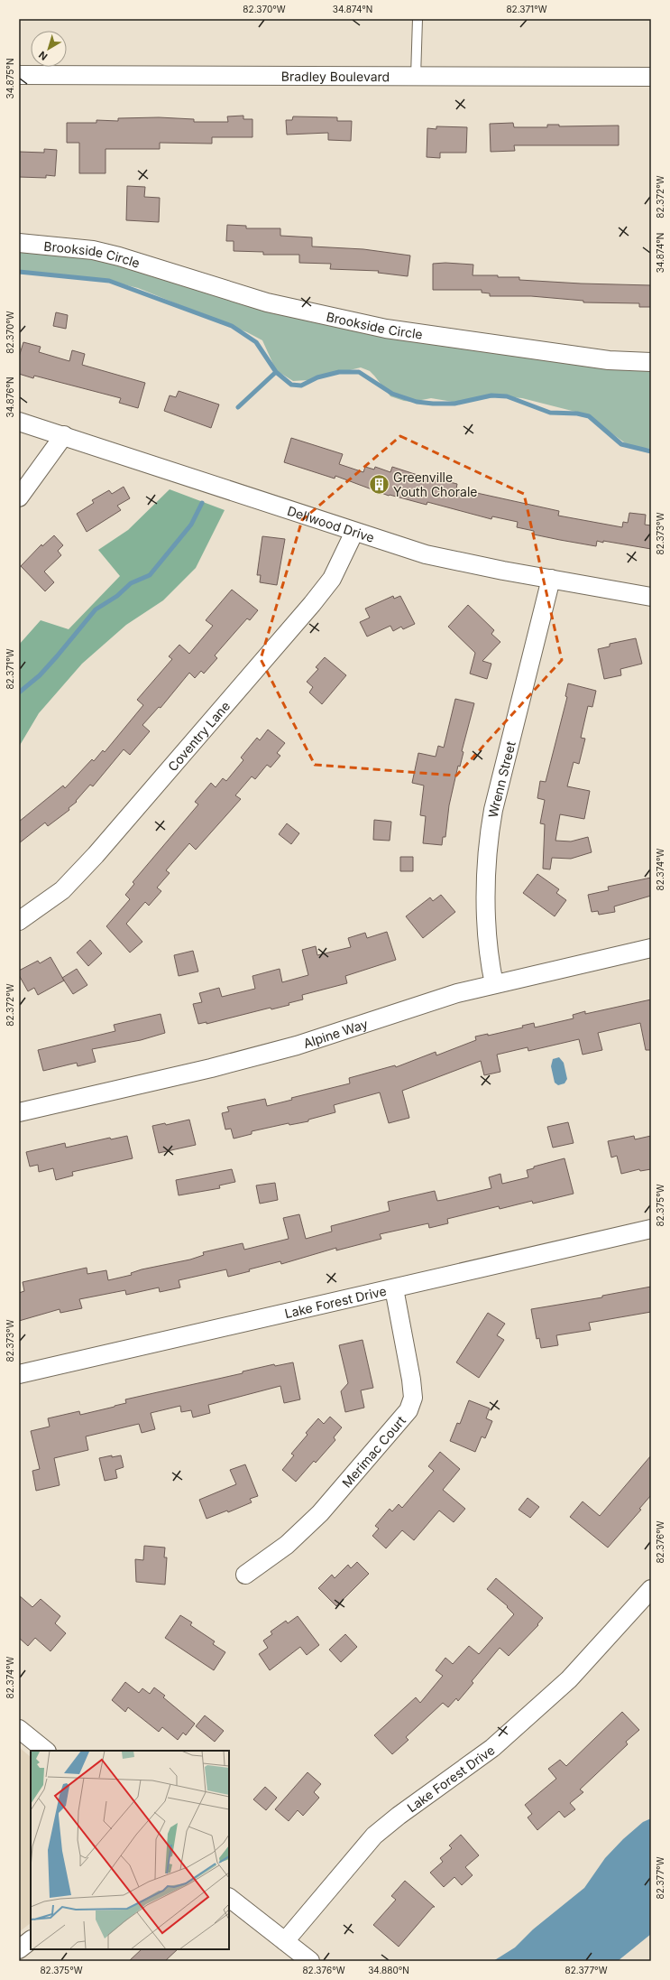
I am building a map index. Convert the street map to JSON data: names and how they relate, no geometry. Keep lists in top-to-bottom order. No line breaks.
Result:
{"streets":{"street":["Bradley Boulevard","Brookside Circle","Dellwood Drive","Coventry Lane","Wrenn Street","Alpine Way","Lake Forest Drive","Merimac Court"]},"crossings":[["Dellwood Drive","Coventry Lane"],["Dellwood Drive","Wrenn Street"],["Wrenn Street","Alpine Way"],["Lake Forest Drive","Merimac Court"]],"places":{"building":["Greenville Youth Chorale"]},"north":"bottom left","coordinates":["82.370°W","34.874°N","82.371°W","34.875°N","82.372°W","34.876°N","82.373°W","82.374°W","82.375°W","82.376°W","82.377°W","34.880°N"]}
